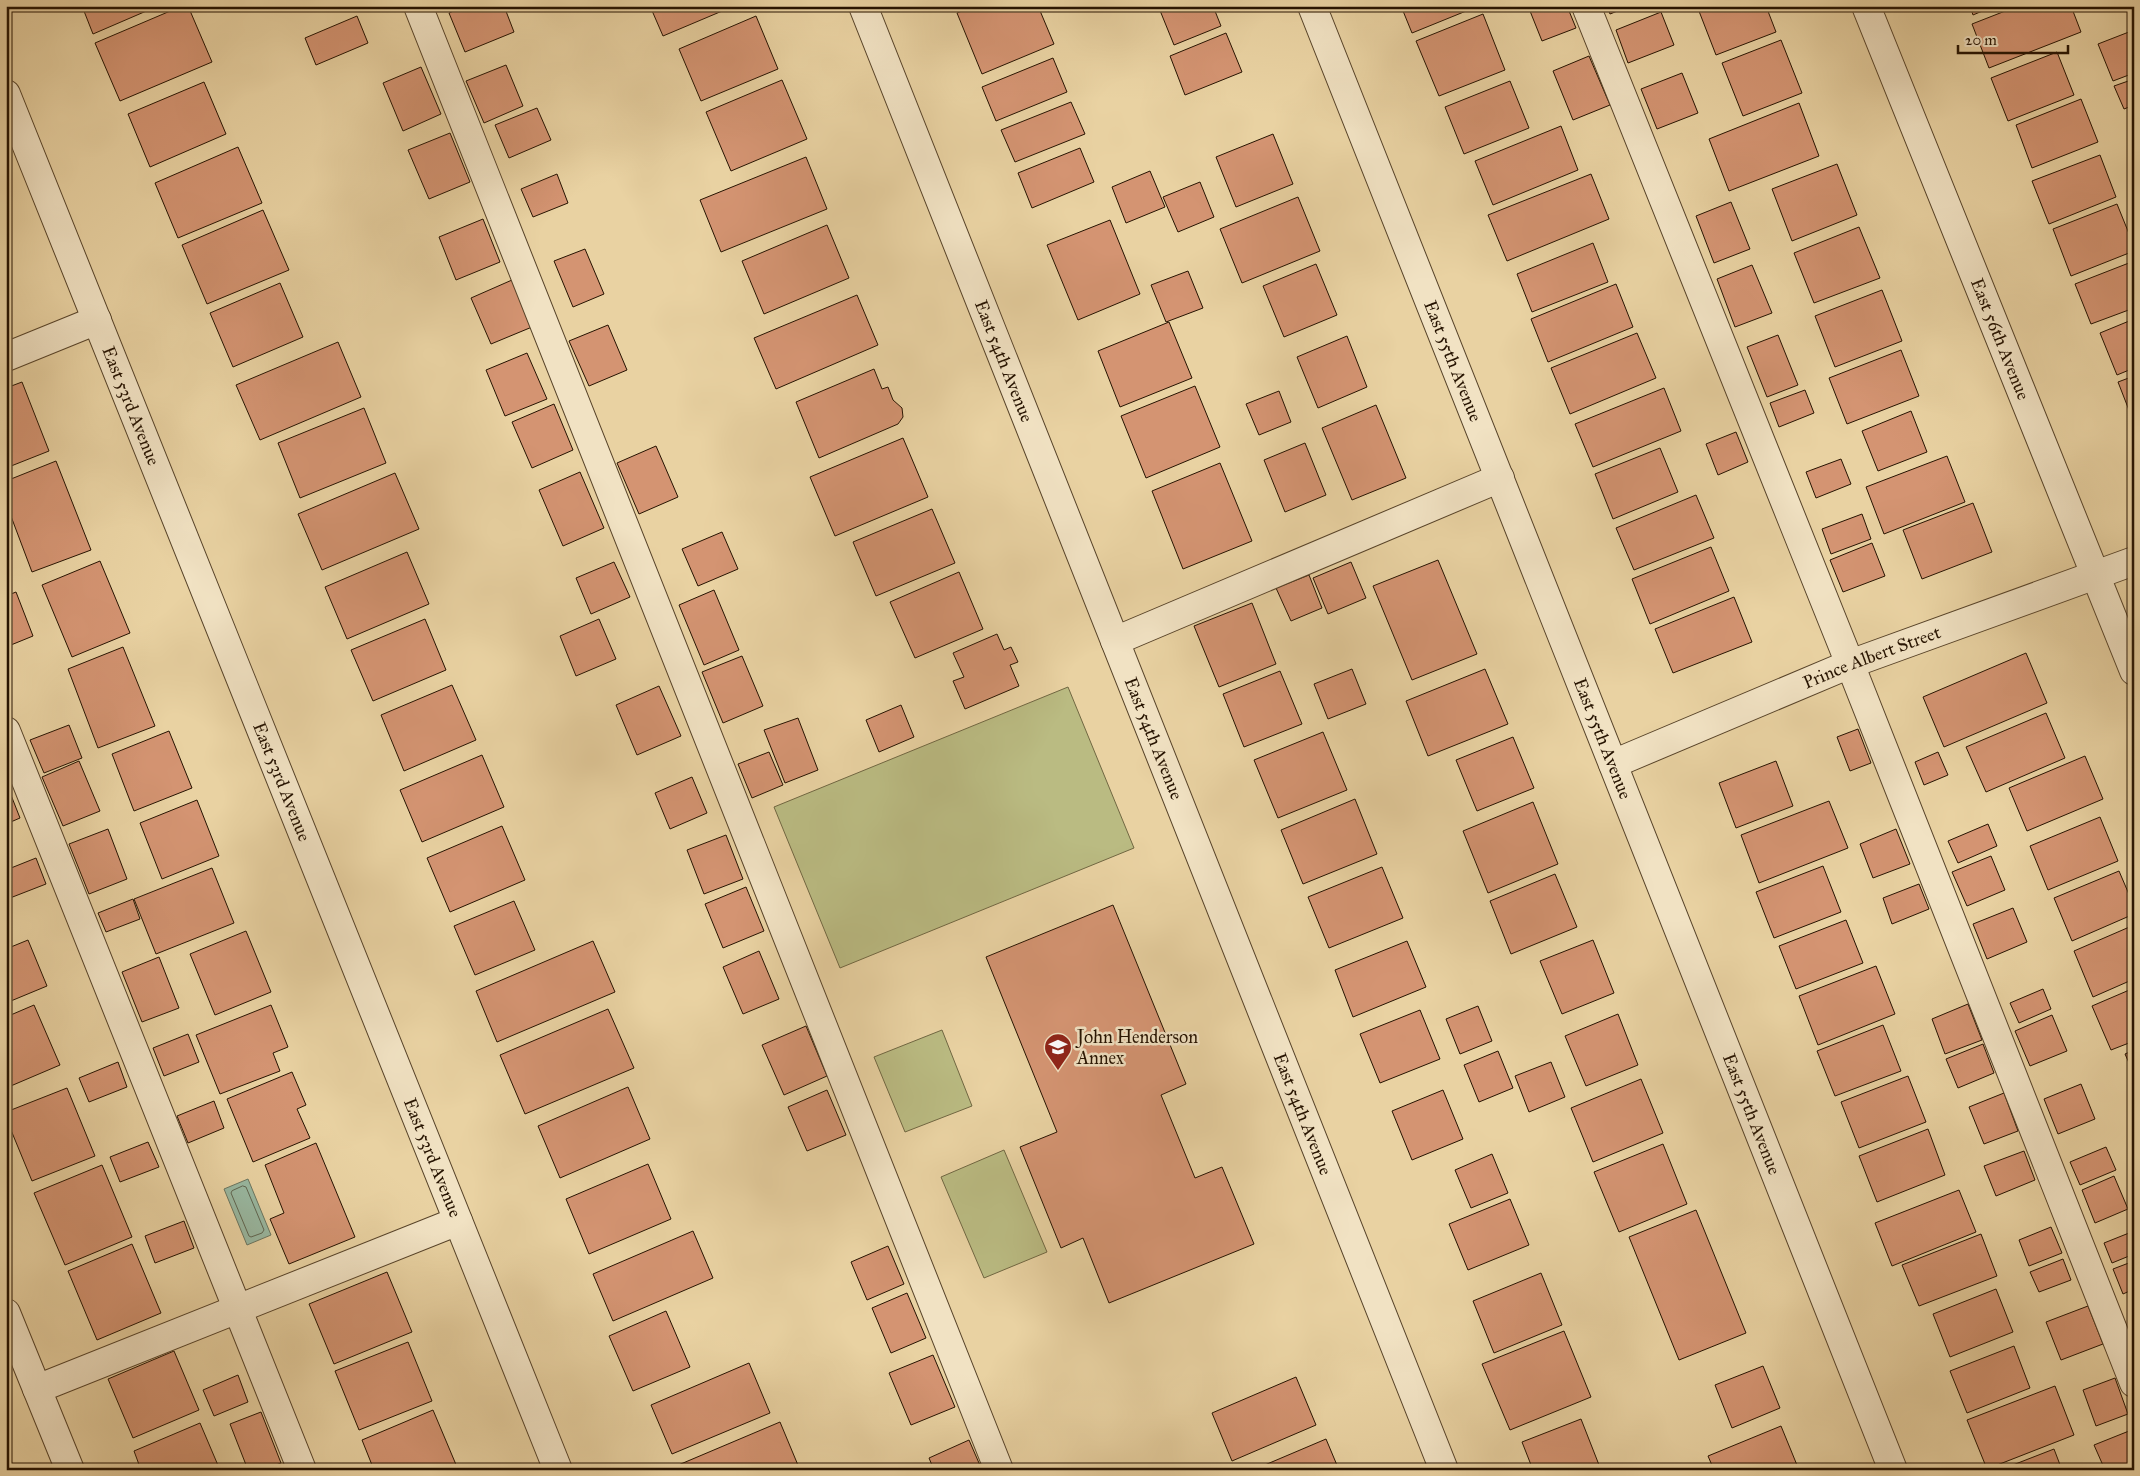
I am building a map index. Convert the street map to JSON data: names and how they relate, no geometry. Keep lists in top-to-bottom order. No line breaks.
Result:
{"streets":{"street":["East 56th Avenue","East 55th Avenue","East 54th Avenue","East 53rd Avenue","Prince Albert Street"]},"crossings":[["East 56th Avenue","Prince Albert Street"],["East 55th Avenue","Prince Albert Street"]],"places":{"school or university":["John Henderson Annex"]},"scale_bar":"20 m"}
